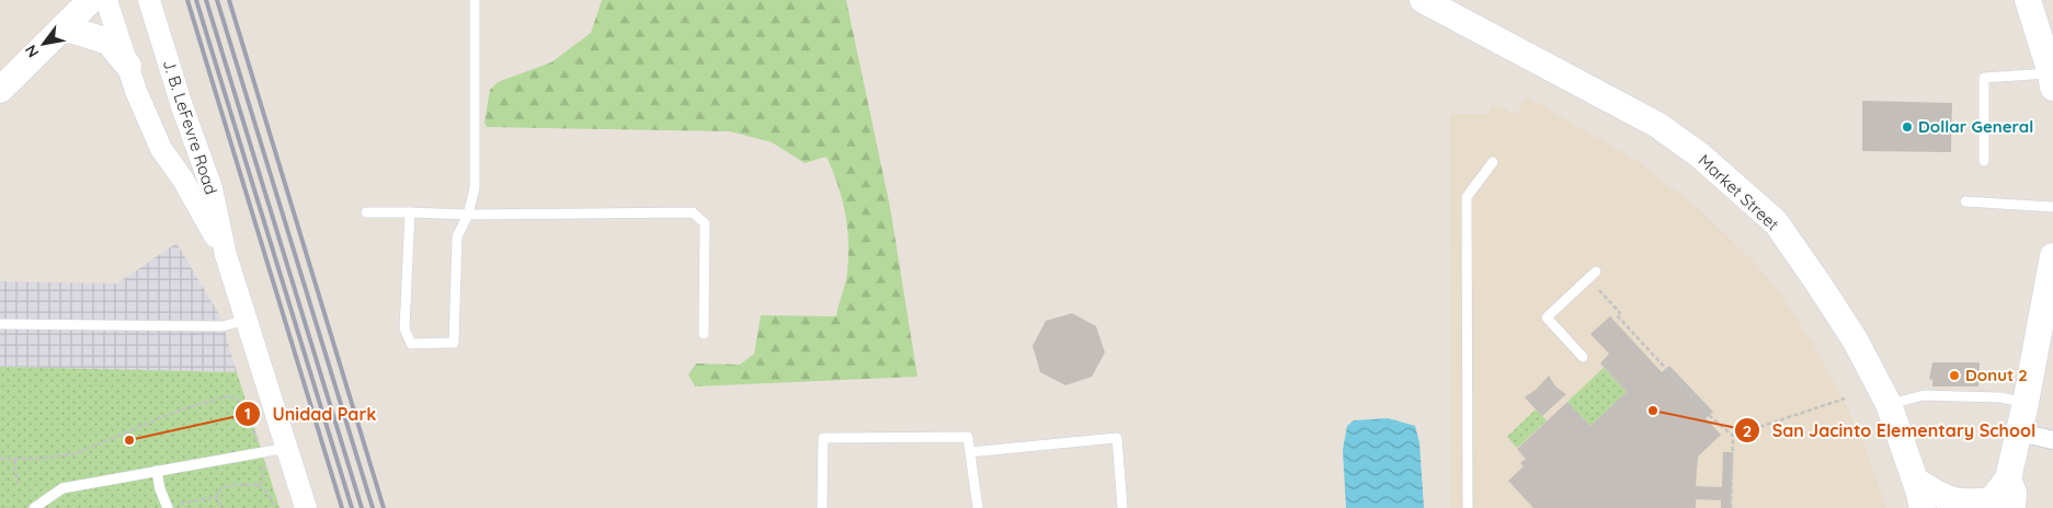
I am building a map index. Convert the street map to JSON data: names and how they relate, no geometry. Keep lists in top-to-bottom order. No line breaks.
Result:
{"streets":{"main road":["Market Street"],"street":["J. B. LeFevre Road"]},"places":["Dollar General","Donut 2","San Jacinto Elementary School","Unidad Park"],"north":"bottom left"}
